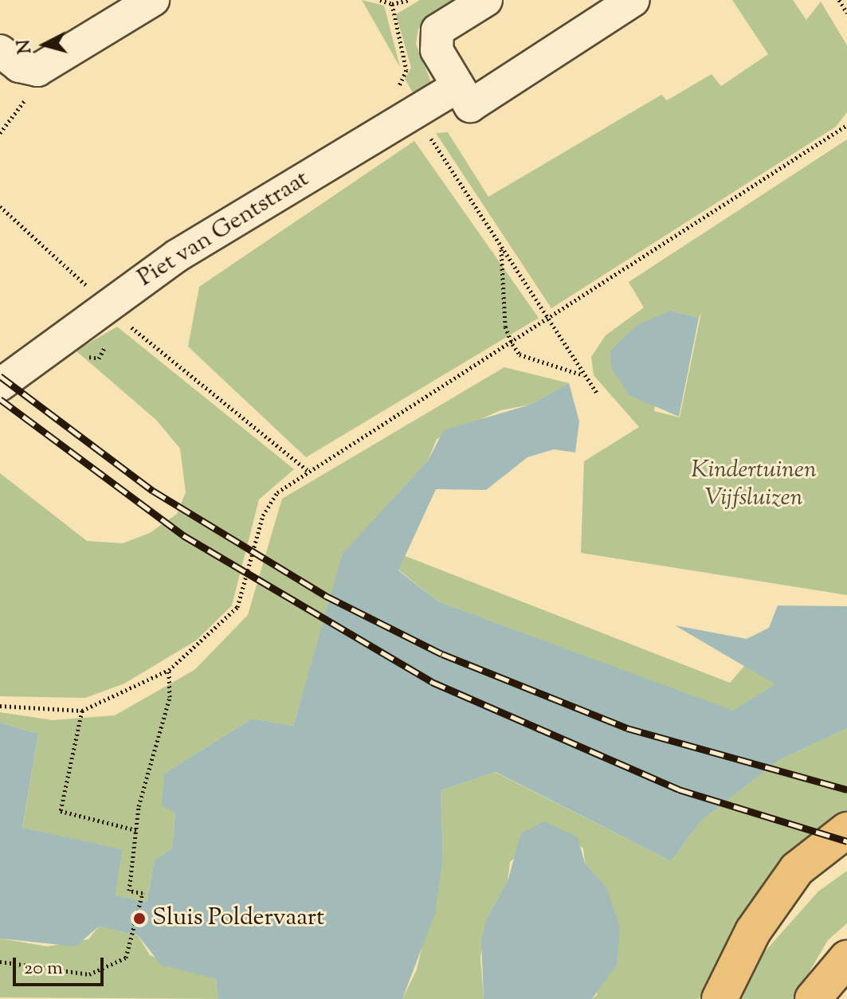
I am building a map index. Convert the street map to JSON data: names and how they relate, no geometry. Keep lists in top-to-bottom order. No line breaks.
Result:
{"streets":{"street":["Piet van Gentstraat"]},"parks":["Kindertuinen Vijfsluizen"],"places":["Sluis Poldervaart"],"scale_bar":"20 m","north":"left"}
